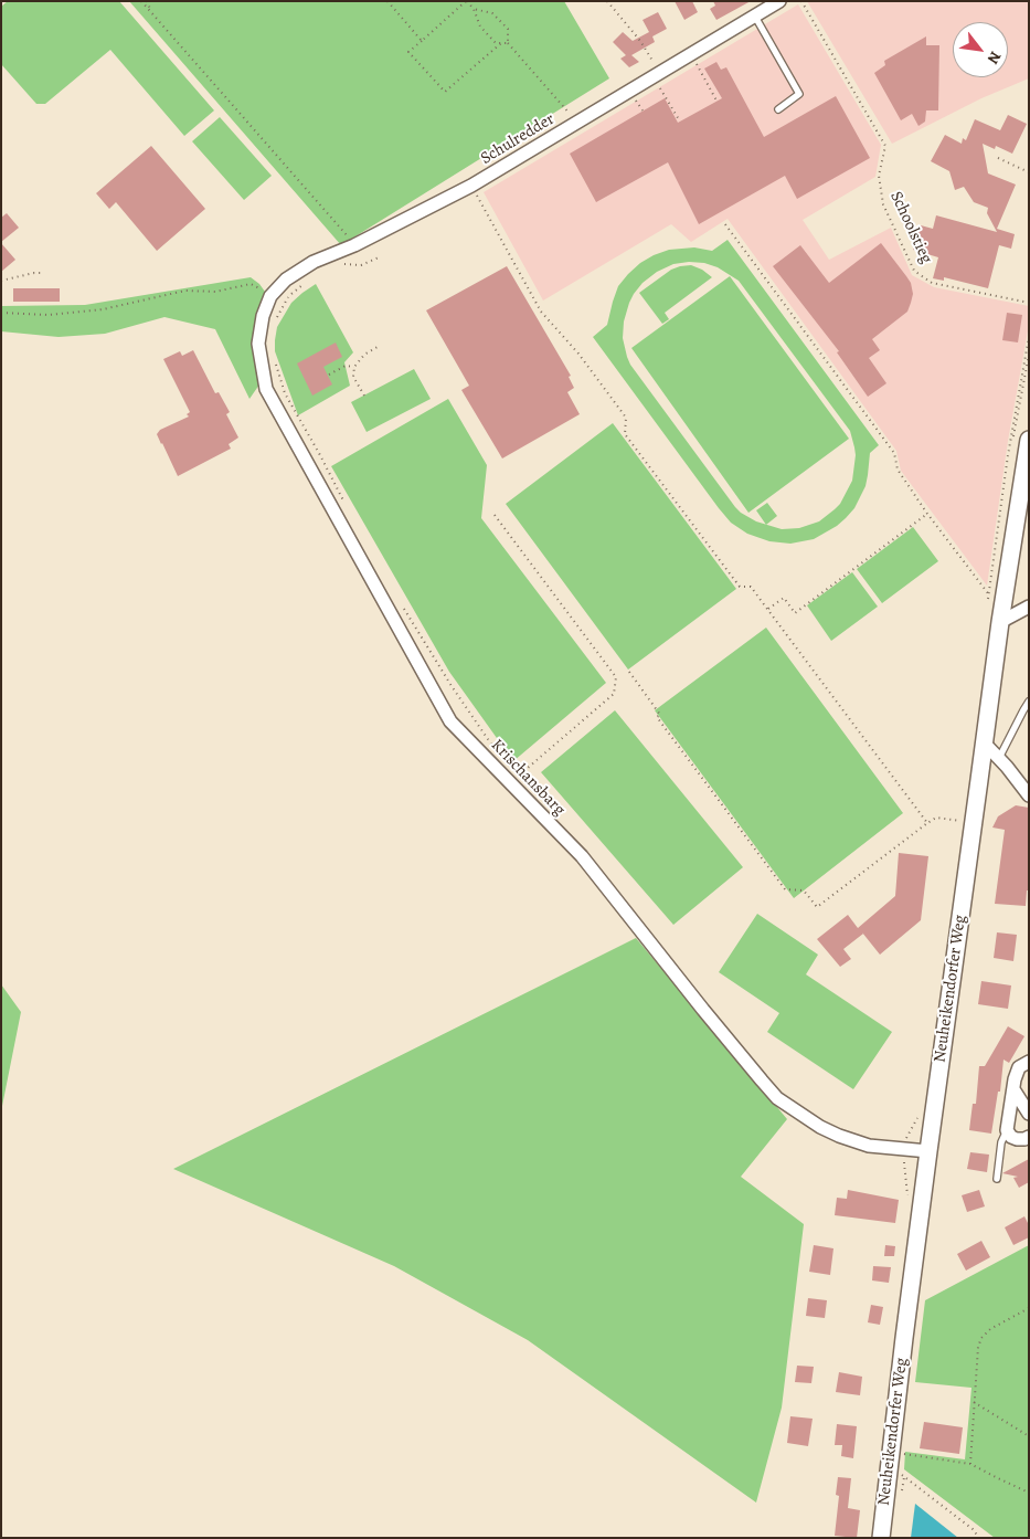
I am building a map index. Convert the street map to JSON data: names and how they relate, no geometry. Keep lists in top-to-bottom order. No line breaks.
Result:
{"streets":{"street":["Schulredder","Krischansbarg","Neuheikendorfer Weg"],"path":["Schoolstieg"]},"crossings":[["Schulredder","Krischansbarg"],["Krischansbarg","Neuheikendorfer Weg"]],"north":"bottom right"}
